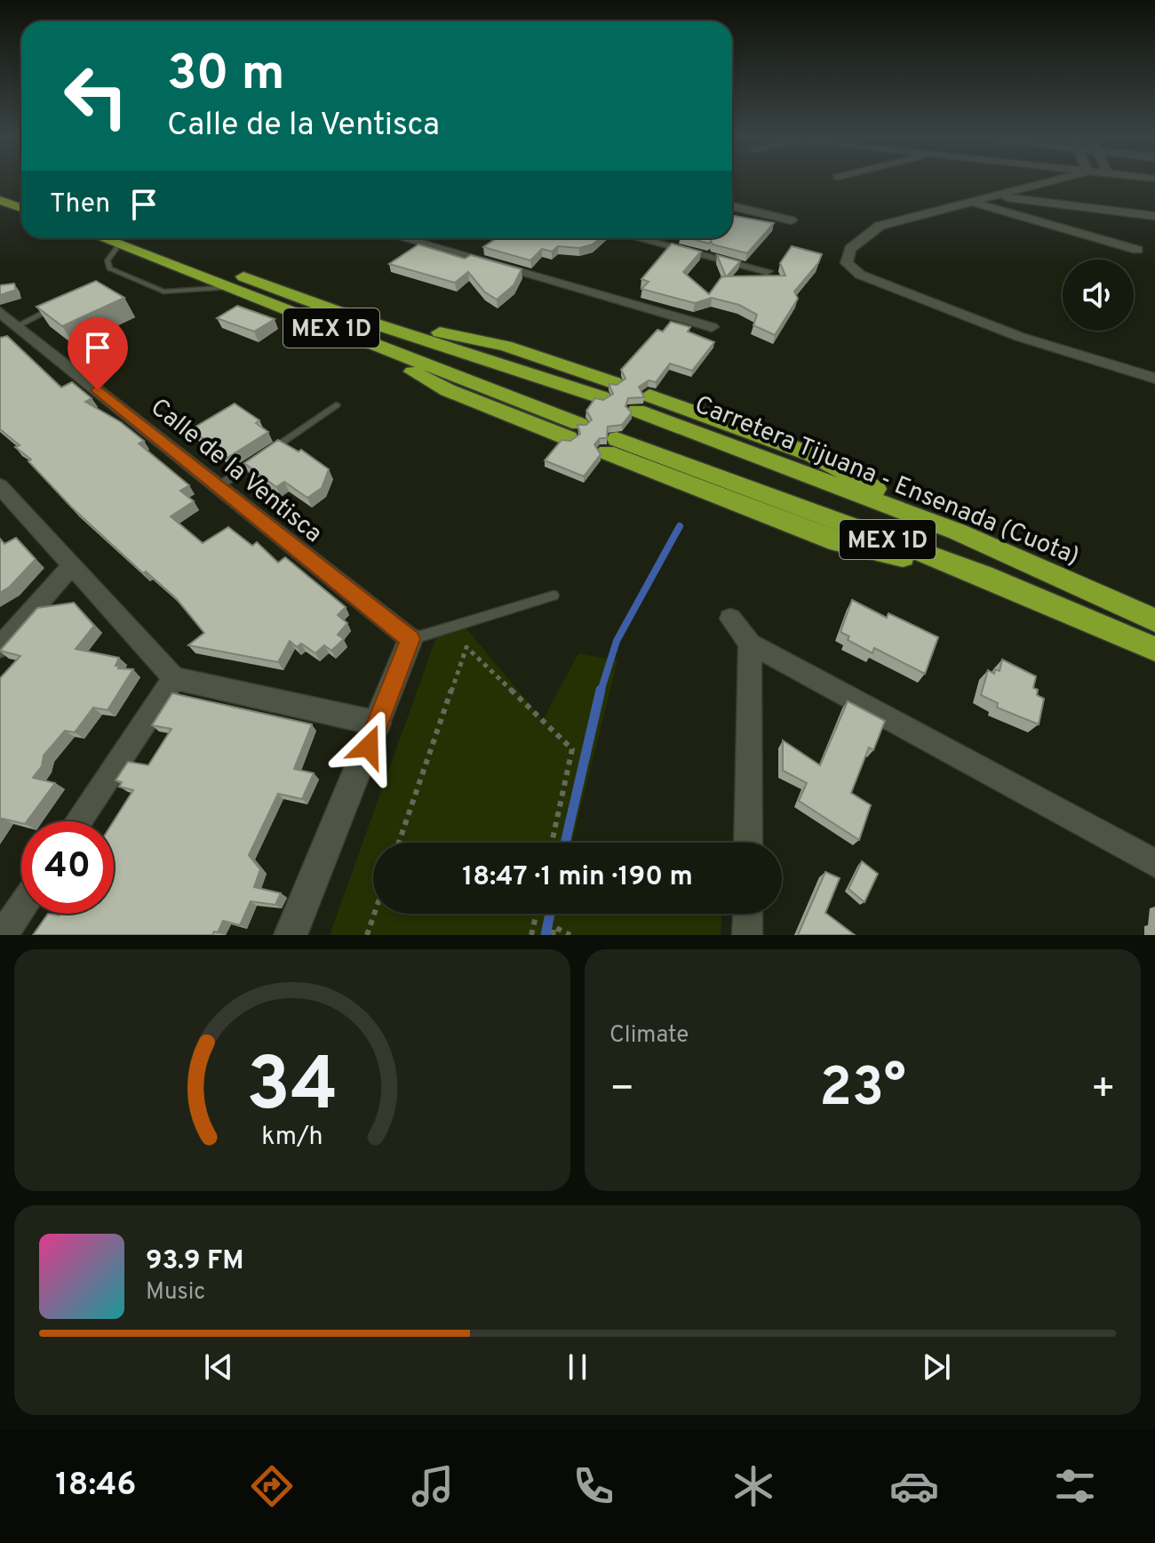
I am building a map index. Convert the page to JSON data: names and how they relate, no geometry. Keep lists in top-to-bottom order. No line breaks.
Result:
{"streets":{"highway":["MEX 1D","Carretera Tijuana - Ensenada (Cuota)"],"street":["Calle de la Ventisca"]},"page":{"turn":["30 m","Calle de la Ventisca"],"then":"Then","limit":"40","trip":"18:47 · 1 min · 190 m","tile":"Climate","heat":["−","23°","+"],"song":["93.9 FM","Music"],"tabs":"18:46","gauge":["34","km/h"]}}
